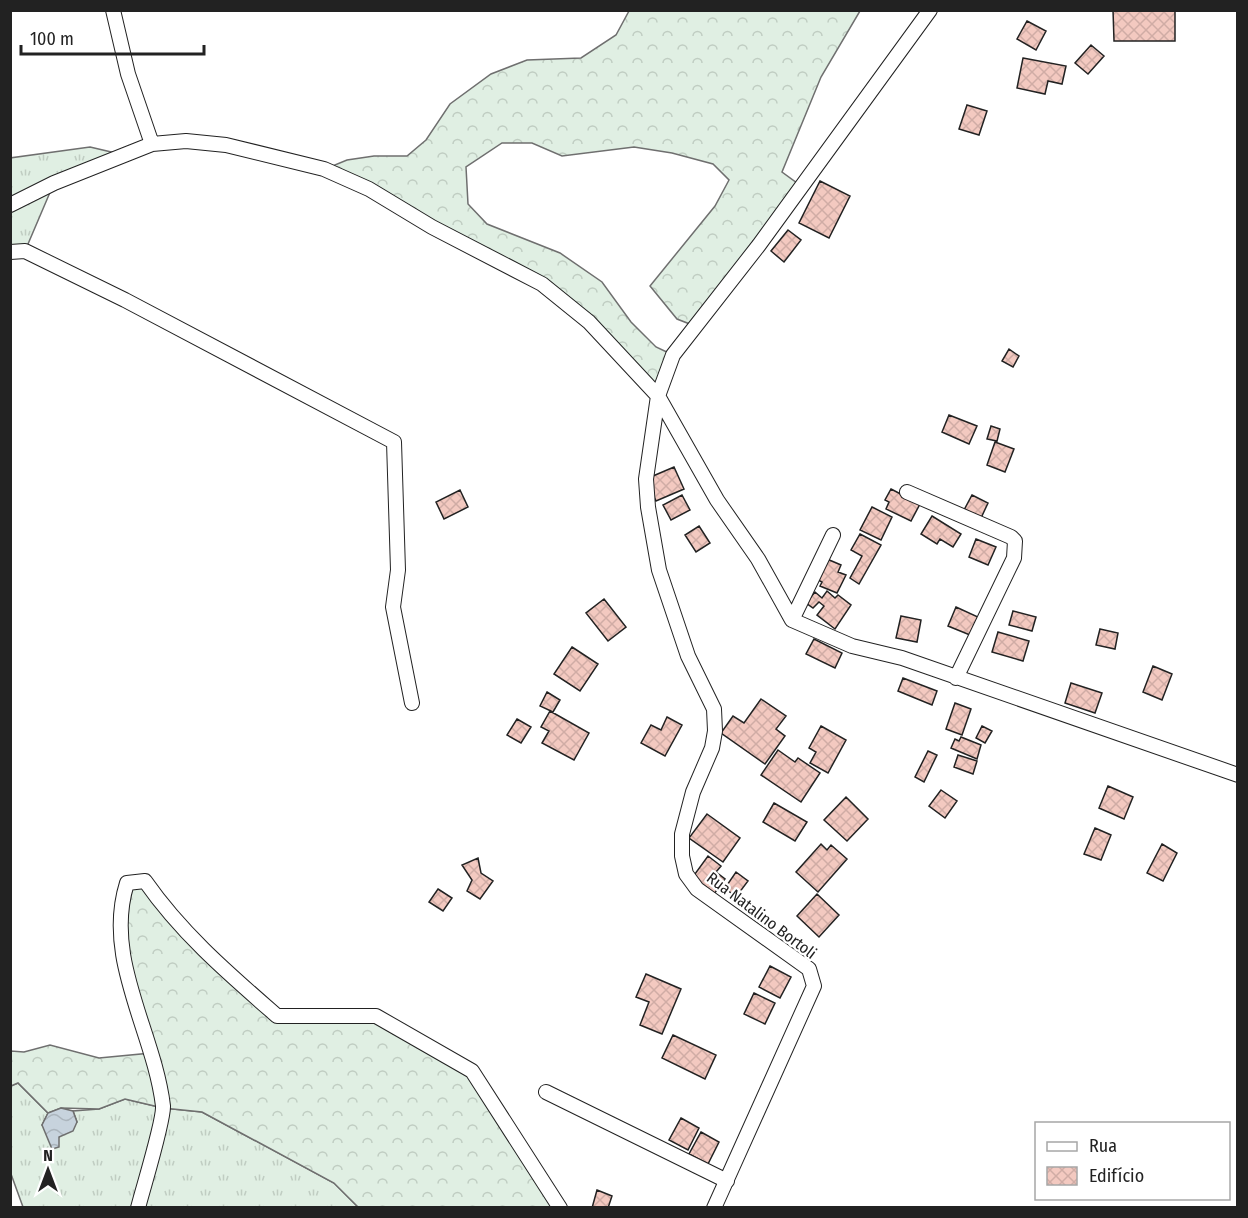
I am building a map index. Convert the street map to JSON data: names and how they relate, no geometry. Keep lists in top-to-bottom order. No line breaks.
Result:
{"streets":{"street":["Rua Natalino Bortoli"]},"legend":["Rua","Edifício"],"scale_bar":"100 m","north":"top"}
